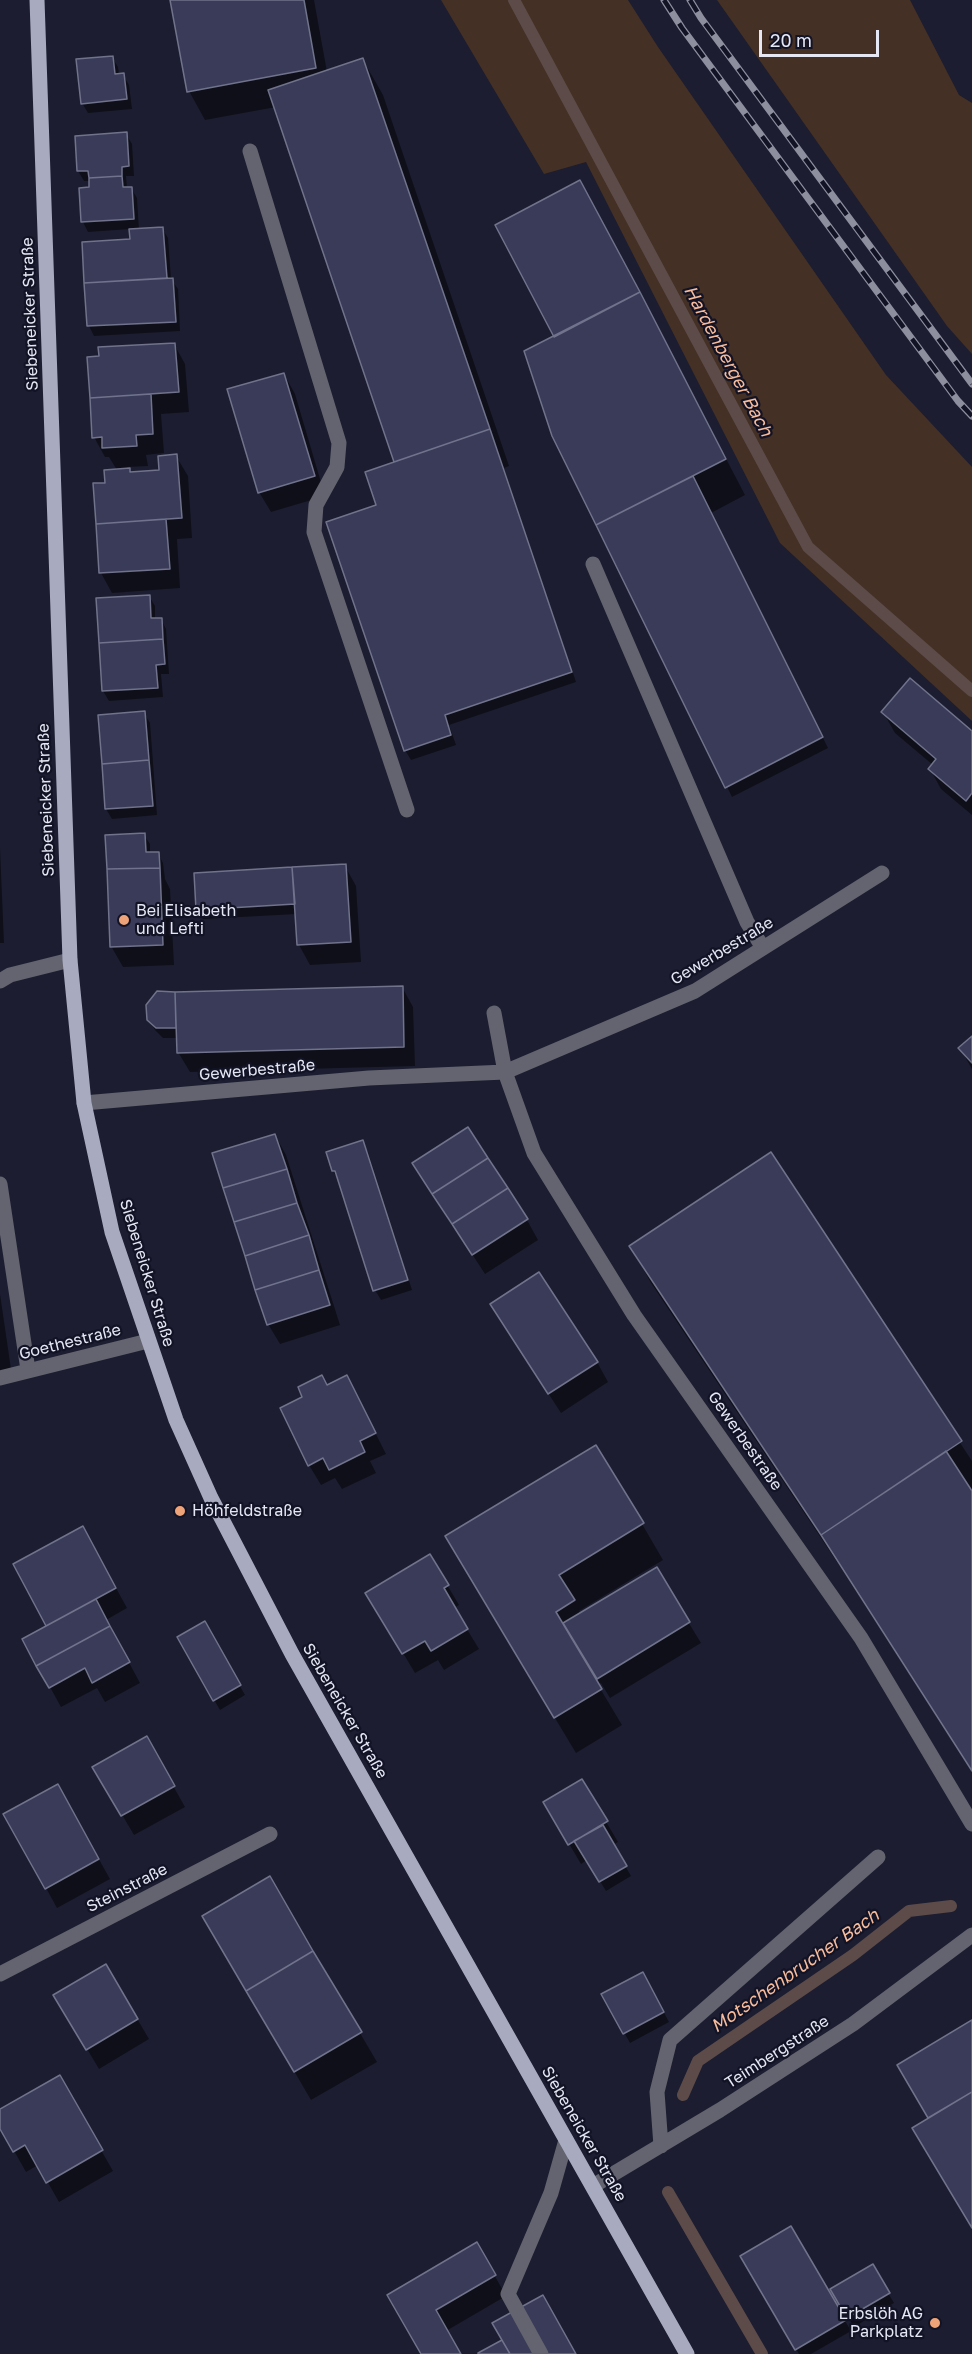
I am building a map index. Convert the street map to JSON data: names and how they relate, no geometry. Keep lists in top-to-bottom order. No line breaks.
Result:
{"streets":{"main road":["Siebeneicker Straße"],"street":["Gewerbestraße","Goethestraße","Steinstraße","Teimbergstraße"]},"crossings":[["Siebeneicker Straße","Gewerbestraße"],["Siebeneicker Straße","Goethestraße"],["Siebeneicker Straße","Teimbergstraße"]],"water":["Hardenberger Bach","Motschenbrucher Bach"],"places":["Bei Elisabeth und Lefti","Höhfeldstraße","Erbslöh AG Parkplatz"],"scale_bar":"20 m"}
